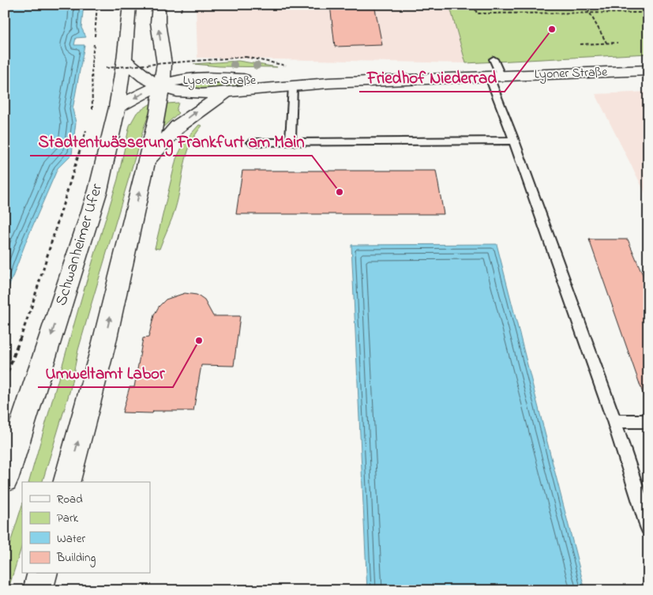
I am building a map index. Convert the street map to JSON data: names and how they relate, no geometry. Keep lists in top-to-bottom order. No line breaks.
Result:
{"streets":{"main road":["Lyoner Straße","Schwanheimer Ufer"]},"places":["Friedhof Niederrad","Stadtentwässerung Frankfurt am Main","Umweltamt Labor"],"legend":["Road","Park","Water","Building"]}
